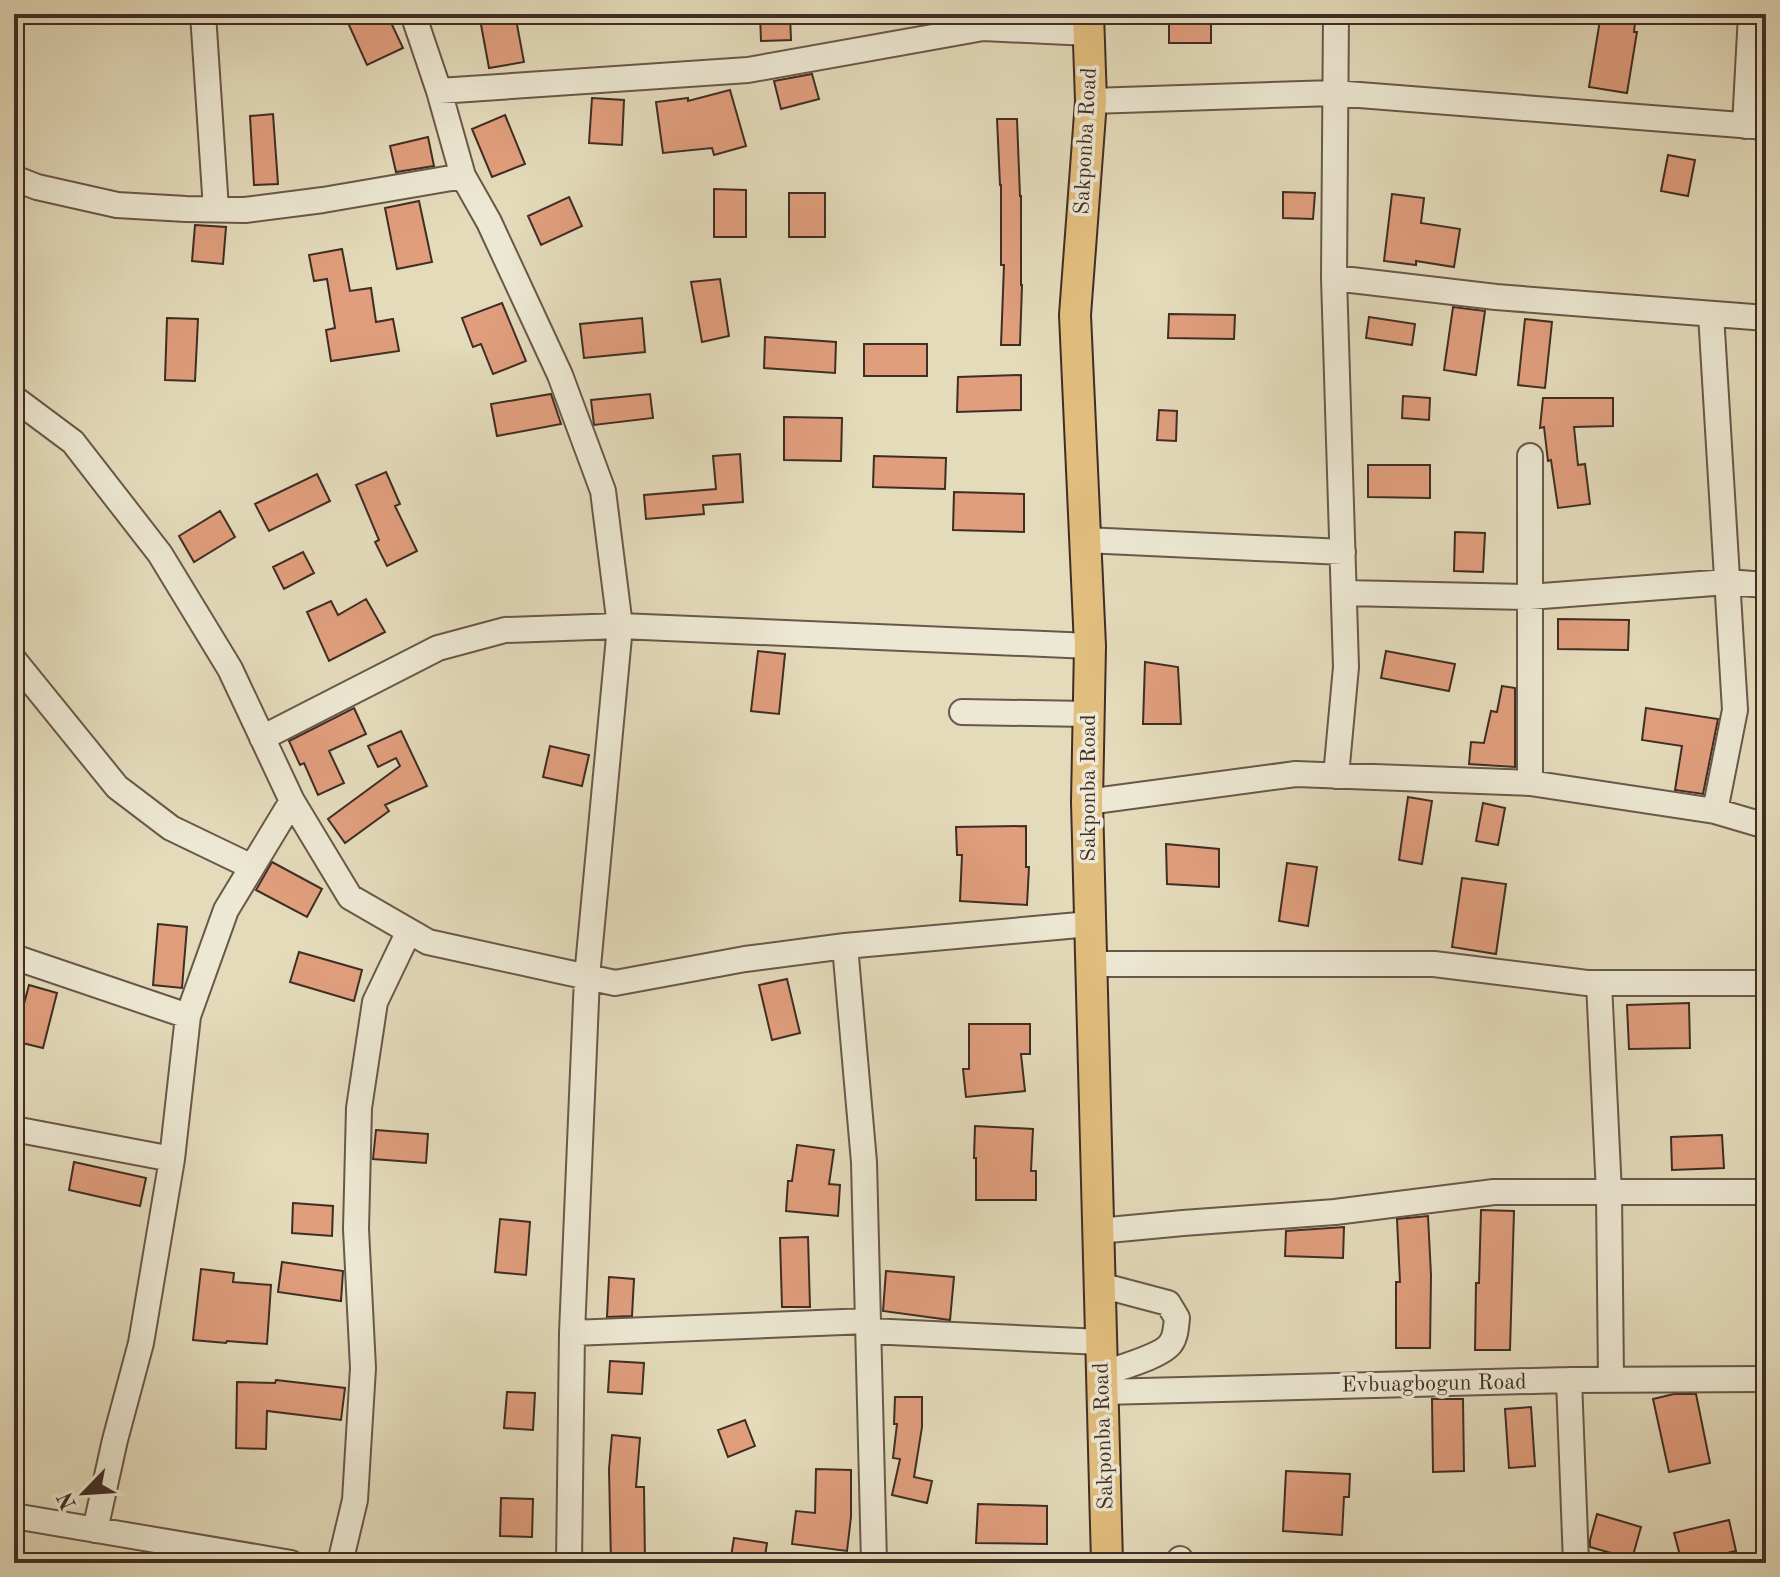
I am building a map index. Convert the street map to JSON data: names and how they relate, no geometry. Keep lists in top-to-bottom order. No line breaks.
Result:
{"streets":{"main road":["Sakponba Road"],"street":["Evbuagbogun Road"]},"crossings":[["Sakponba Road","Evbuagbogun Road"]],"north":"bottom left"}
